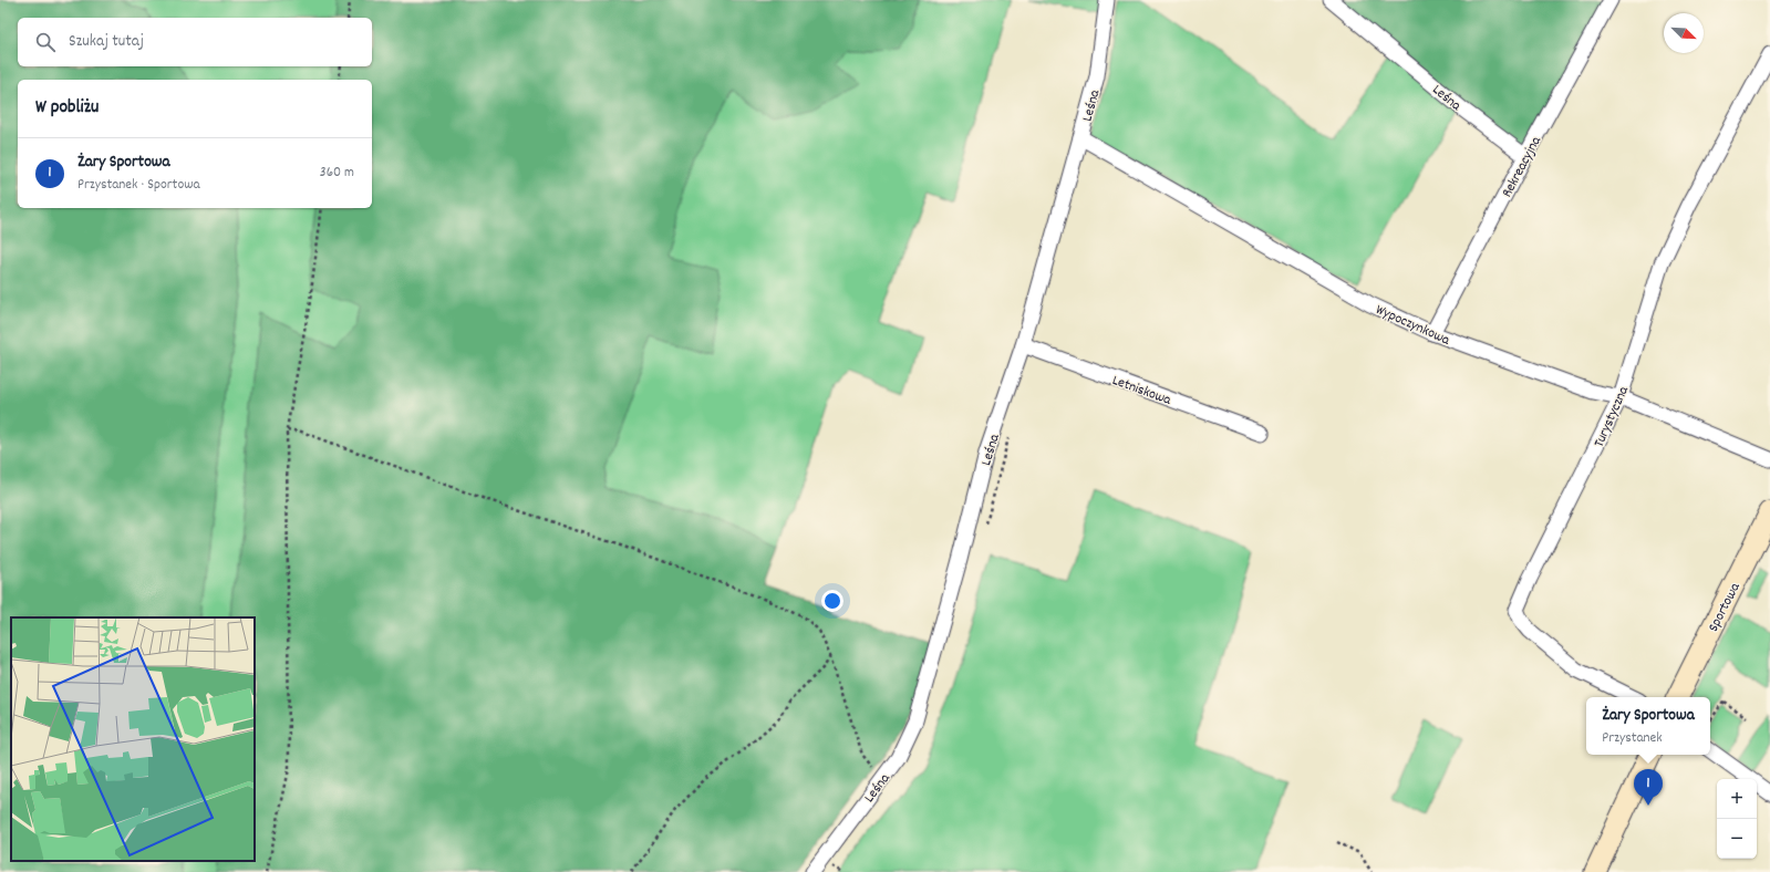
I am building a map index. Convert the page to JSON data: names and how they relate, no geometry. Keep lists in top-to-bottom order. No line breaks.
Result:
{"streets":{"street":["Leśna","Rekreacyjna","Wypoczynkowa","Letniskowa","Turystyczna","Sportowa"]},"crossings":[["Leśna","Rekreacyjna"],["Leśna","Wypoczynkowa"],["Leśna","Letniskowa"],["Rekreacyjna","Wypoczynkowa"],["Wypoczynkowa","Turystyczna"]],"north":"bottom right","page":{"search":"Szukaj tutaj","heading":"W pobliżu","list":[{"mark":"1","name":"Żary Sportowa","note":"Przystanek · Sportowa","value":"360 m"}],"popup":["Żary Sportowa","Przystanek"],"pins":"1","map_buttons":["+","−"]}}
